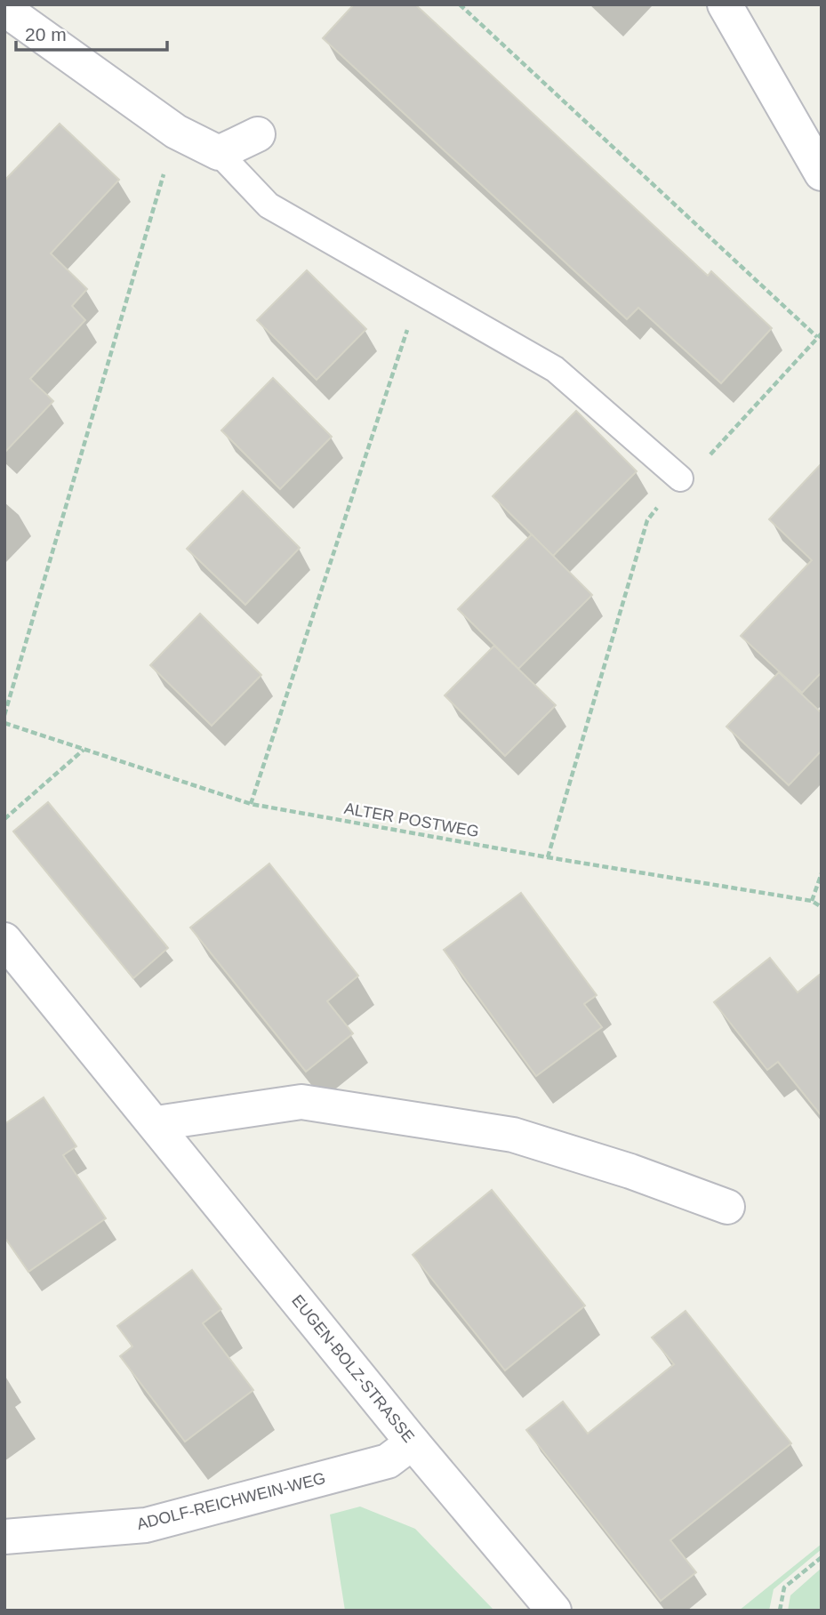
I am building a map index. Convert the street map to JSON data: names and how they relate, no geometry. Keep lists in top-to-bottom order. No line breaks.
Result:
{"streets":{"street":["EUGEN-BOLZ-STRASSE","ADOLF-REICHWEIN-WEG"],"path":["ALTER POSTWEG"]},"crossings":[["EUGEN-BOLZ-STRASSE","ADOLF-REICHWEIN-WEG"]],"scale_bar":"20 m"}
